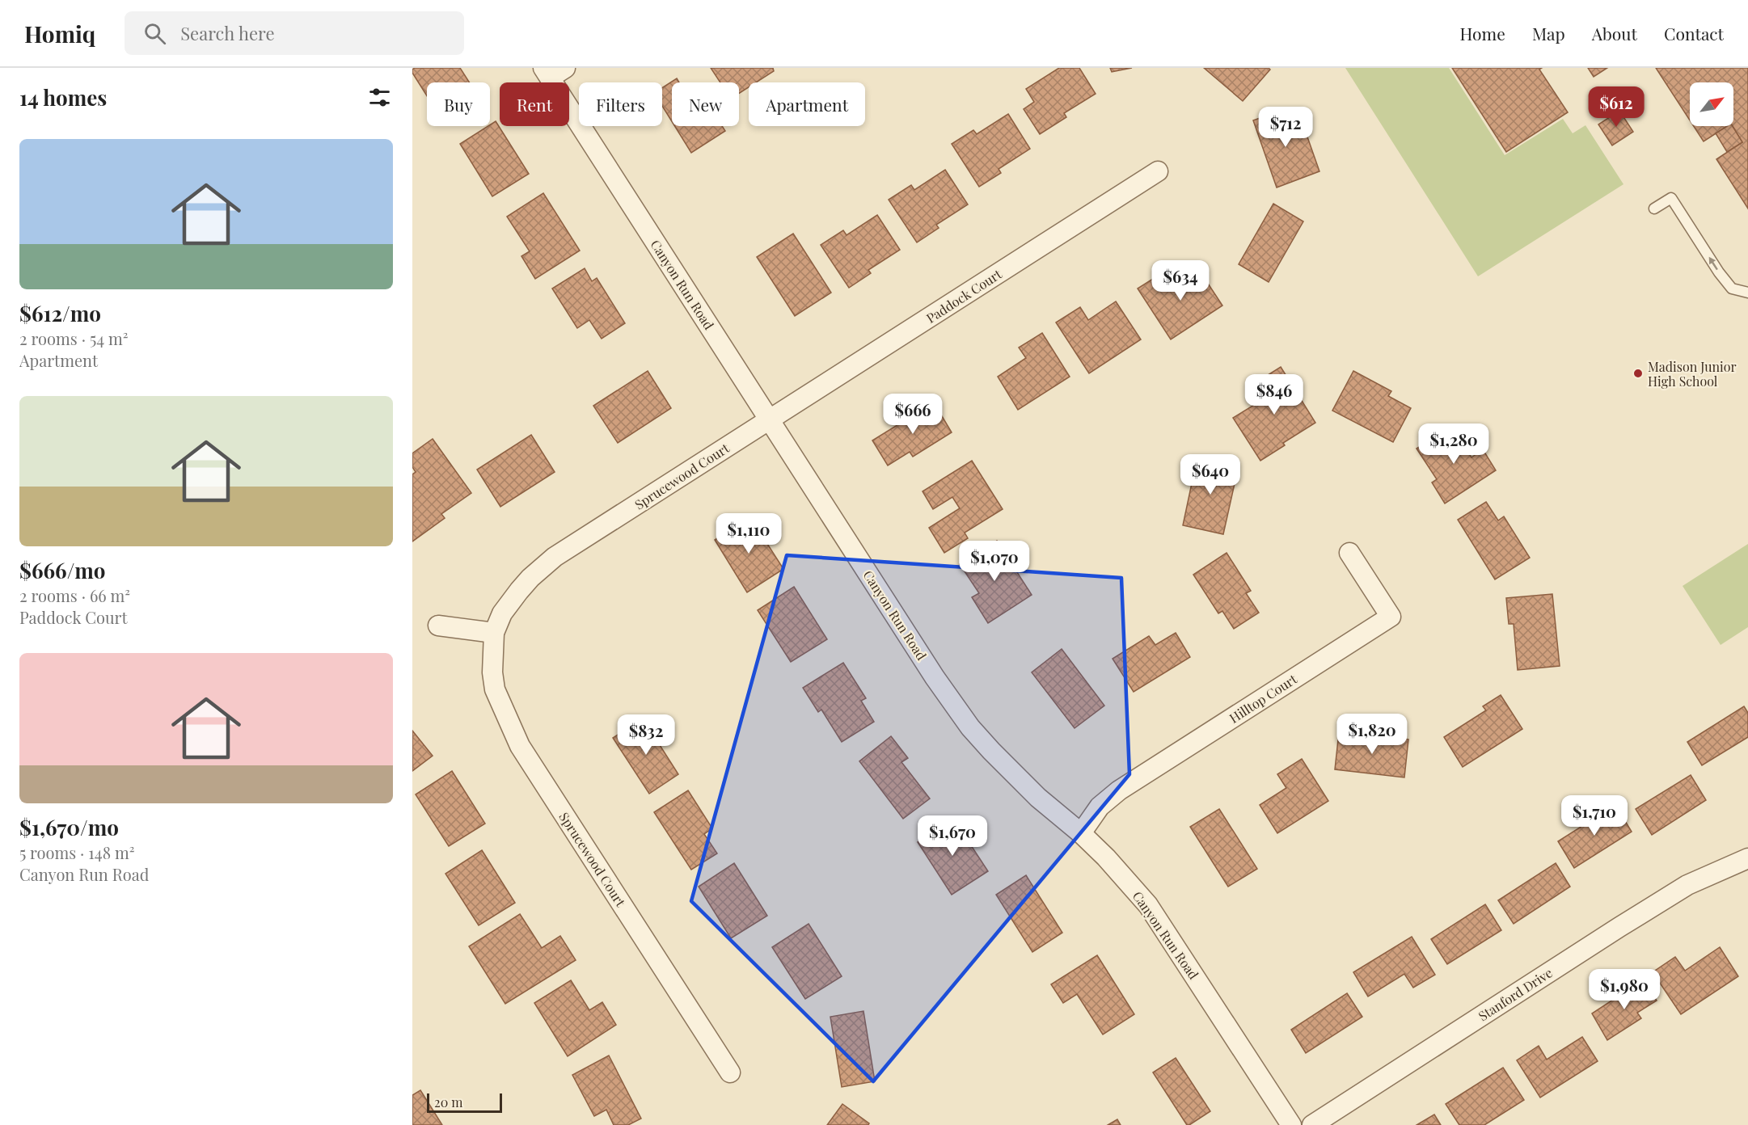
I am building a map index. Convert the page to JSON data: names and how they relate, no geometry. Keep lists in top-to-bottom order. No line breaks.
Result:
{"streets":{"street":["Canyon Run Road","Paddock Court","Sprucewood Court","Hilltop Court","Stanford Drive"]},"crossings":[["Canyon Run Road","Paddock Court"],["Canyon Run Road","Sprucewood Court"],["Canyon Run Road","Hilltop Court"],["Paddock Court","Sprucewood Court"]],"places":["Madison Junior High School"],"scale_bar":"20 m","north":"top right","page":{"header":"Homiq","search":"Search here","nav":["Home","Map","About","Contact"],"heading":"14 homes","chip":["Buy","Rent","Filters","New","Apartment"],"price":["$612","$712","$634","$846","$666","$1,280","$640","$1,110","$1,070","$1,820","$832","$1,710","$1,670","$1,980"],"list":[{"name":"$612/mo","note":"2 rooms · 54 m² · Apartment"},{"name":"$666/mo","note":"2 rooms · 66 m² · Paddock Court"},{"name":"$1,670/mo","note":"5 rooms · 148 m² · Canyon Run Road"}],"scale":"20 m"}}
